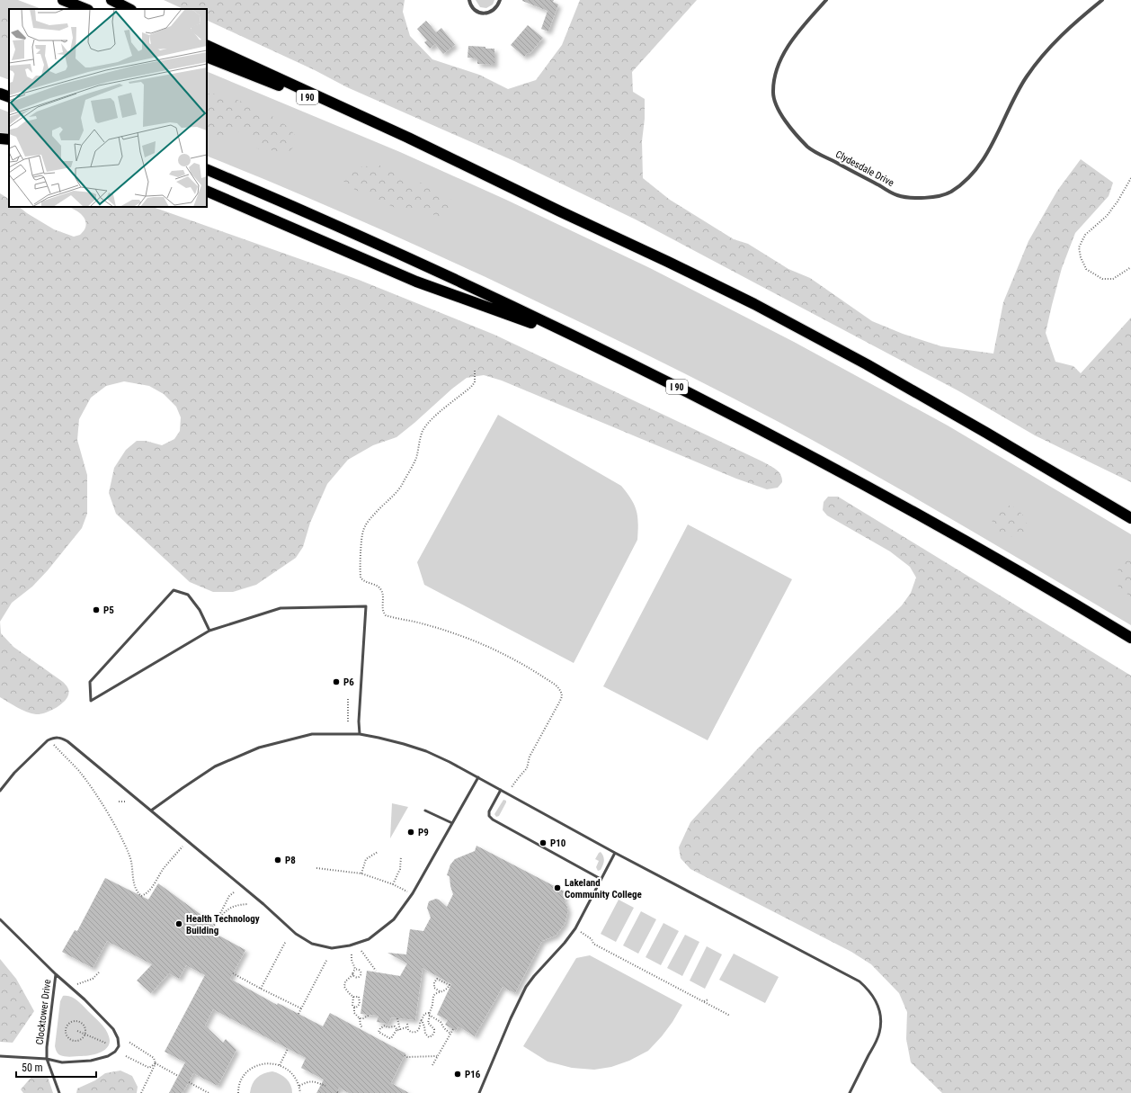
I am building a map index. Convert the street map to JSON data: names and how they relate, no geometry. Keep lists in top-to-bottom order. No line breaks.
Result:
{"streets":{"highway":["I 90"],"street":["Clydesdale Drive"],"lane":["Clocktower Drive"]},"places":["P5","P6","P9","P10","P8","Lakeland Community College","Health Technology Building","P16"],"scale_bar":"50 m"}
